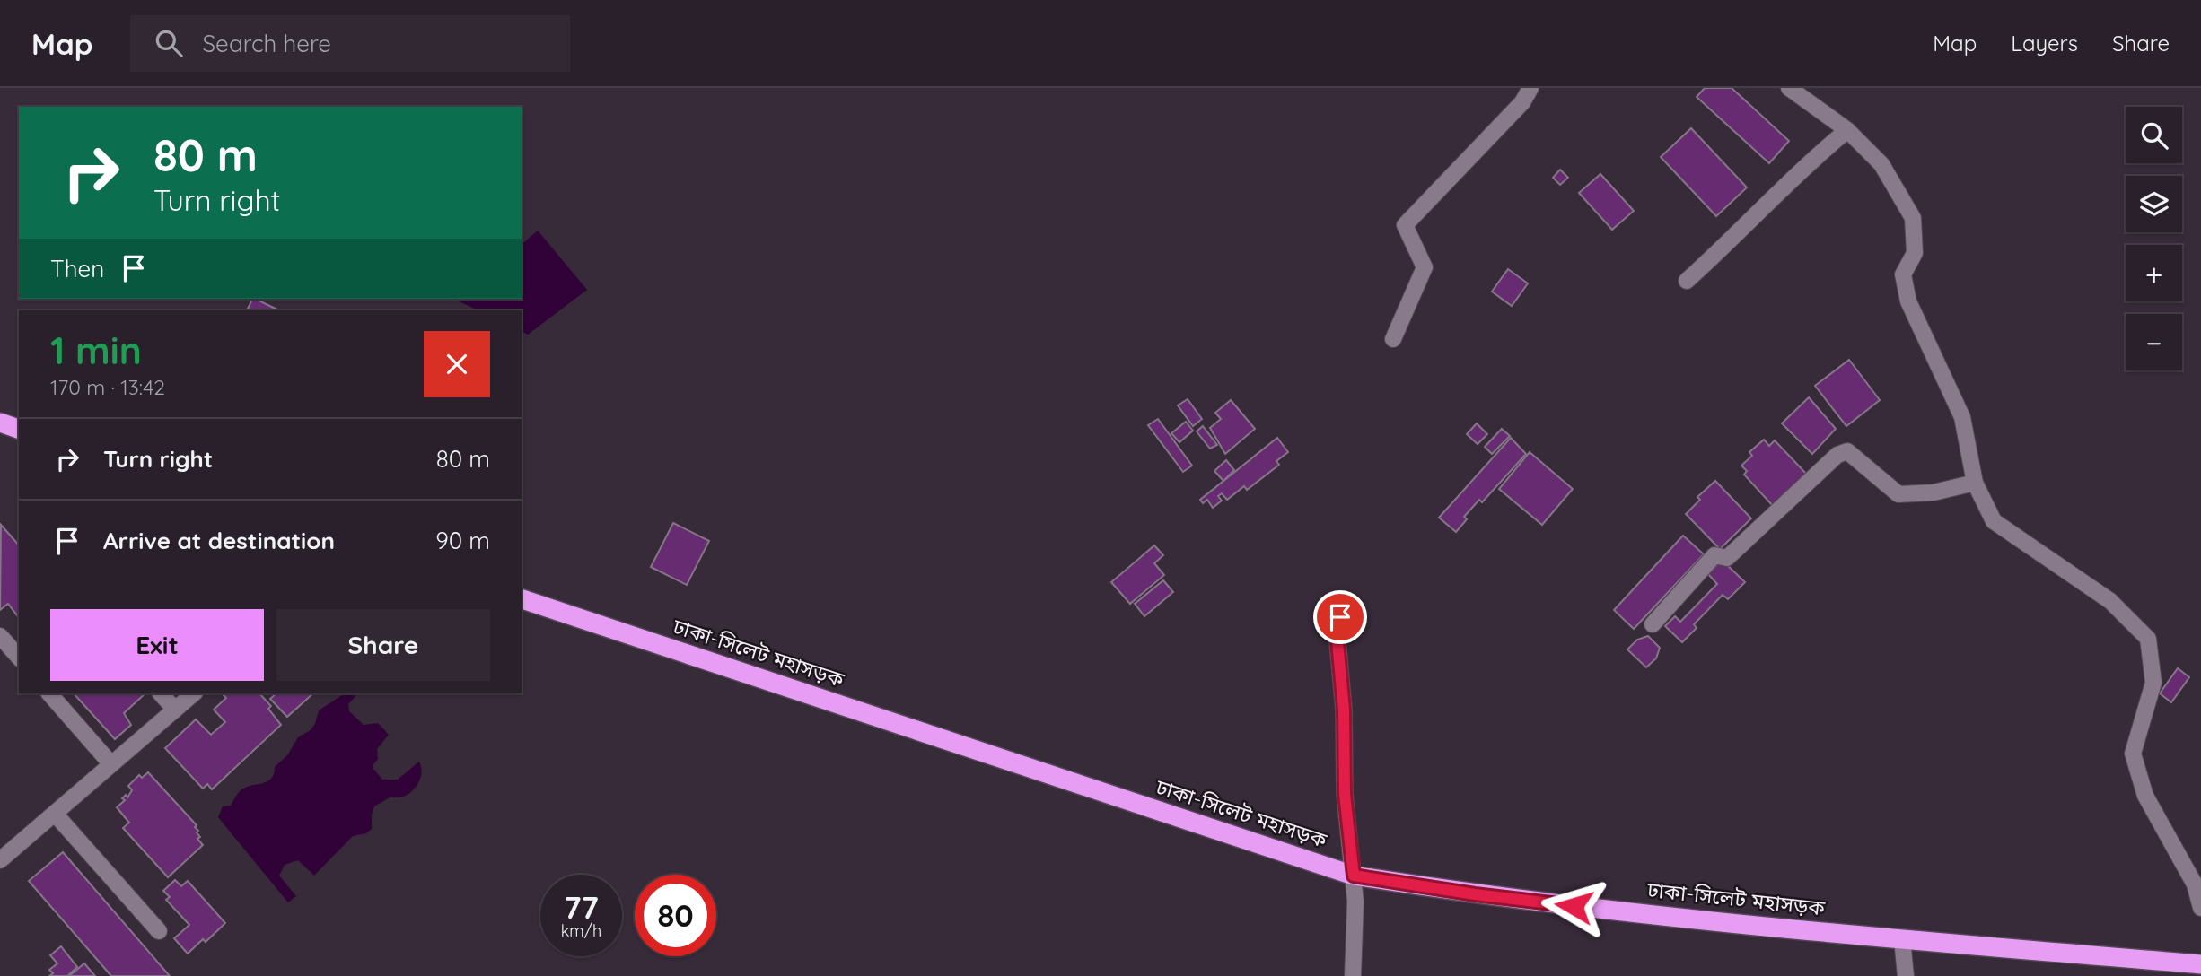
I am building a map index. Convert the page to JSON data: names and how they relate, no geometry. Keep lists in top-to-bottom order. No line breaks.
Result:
{"streets":{"highway":["ঢাকা-সিলেট মহাসড়ক"]},"page":{"header":"Map","search":"Search here","nav":["Map","Layers","Share"],"map_buttons":["+","−"],"turn":["80 m","Turn right"],"then":"Then","heading":["1 min","170 m · 13:42"],"list":[{"name":"Turn right","value":"80 m"},{"name":"Arrive at destination","value":"90 m"}],"buttons":["Exit","Share"],"speed":"77 km/h","limit":"80"}}
